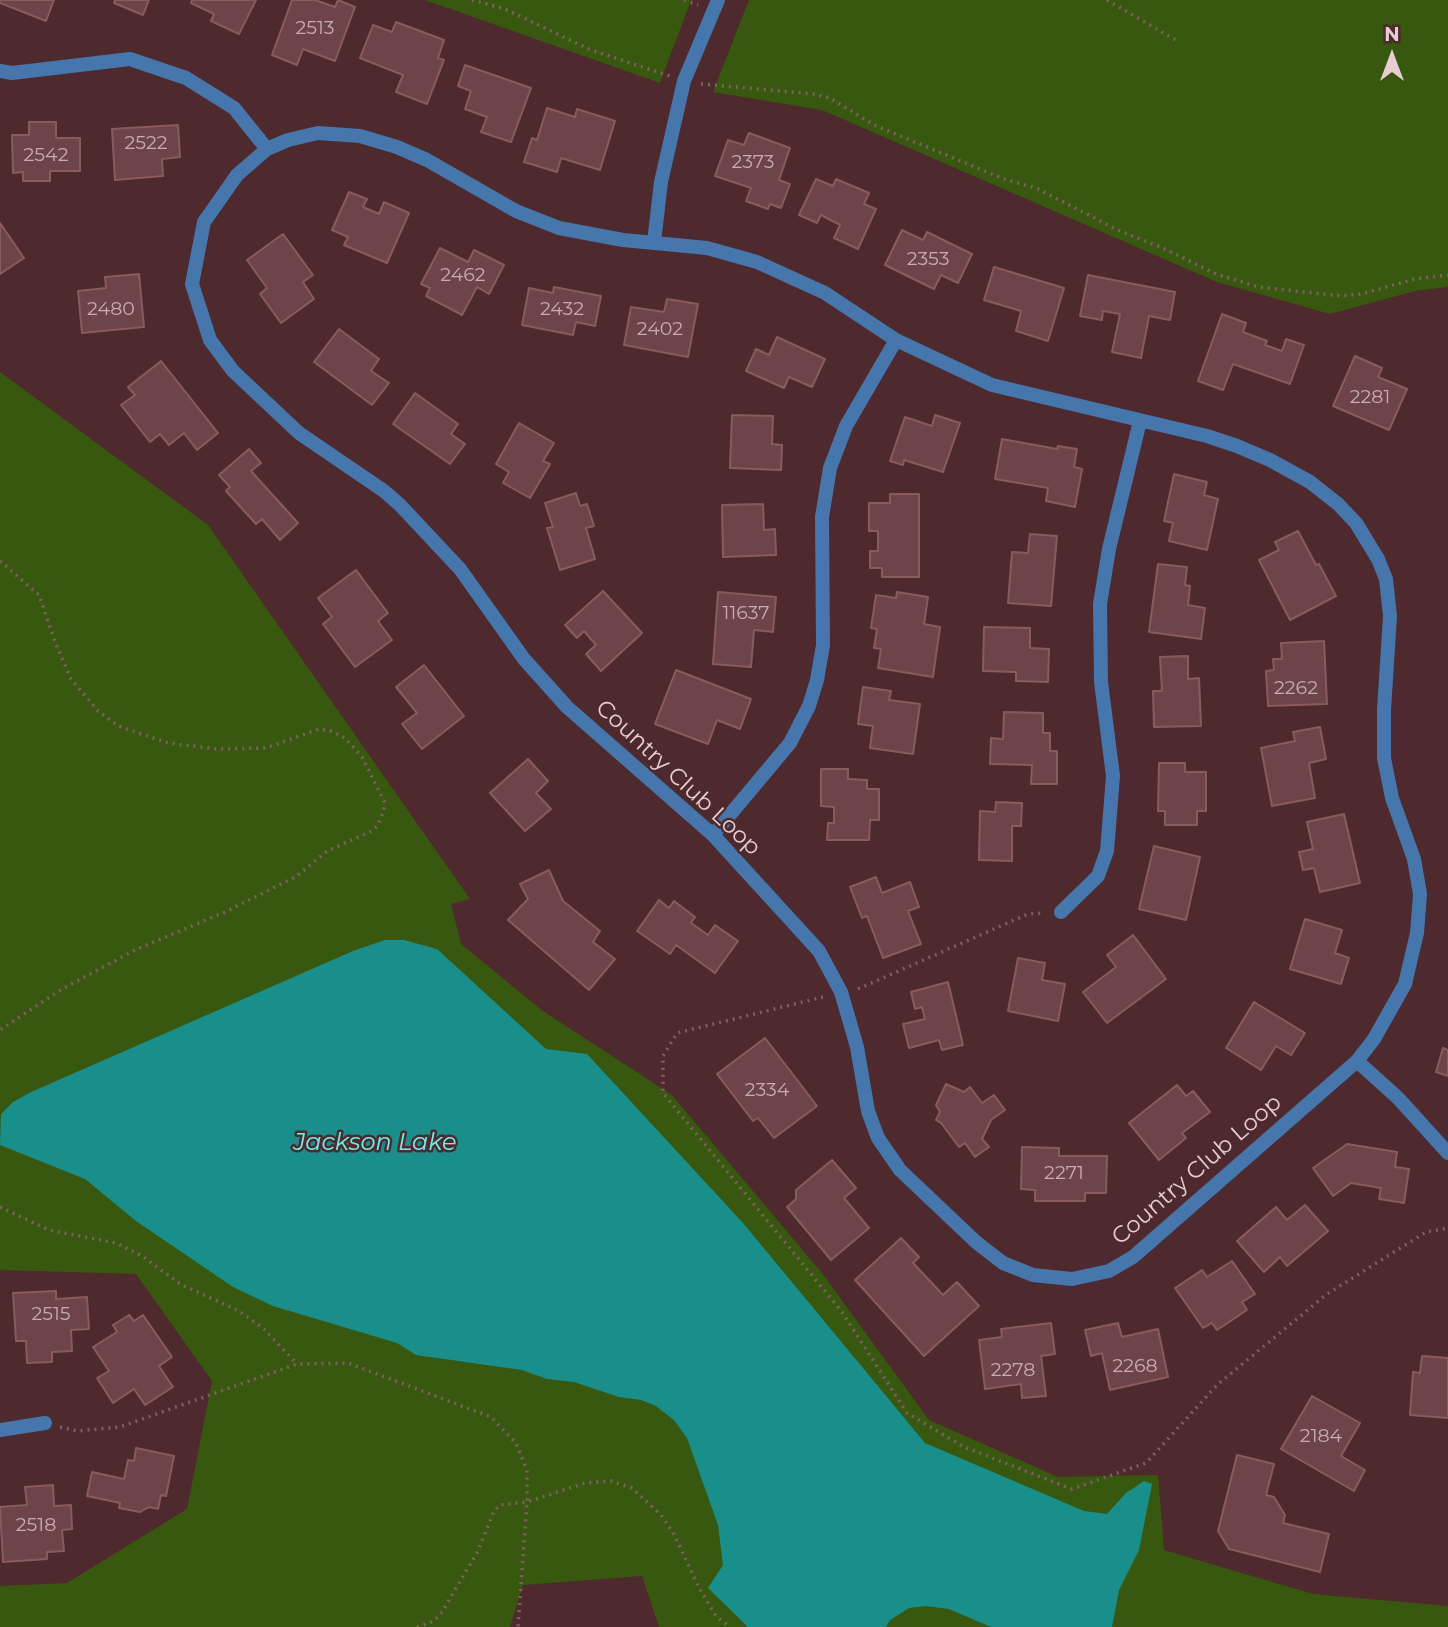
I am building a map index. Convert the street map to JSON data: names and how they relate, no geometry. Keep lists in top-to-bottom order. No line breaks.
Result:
{"streets":{"street":["Country Club Loop"]},"water":["Jackson Lake"],"house_numbers":["2513","2522","2542","2373","2353","2462","2480","2432","2402","2281","11637","2262","2334","2271","2515","2268","2278","2184","2518"],"north":"top"}
